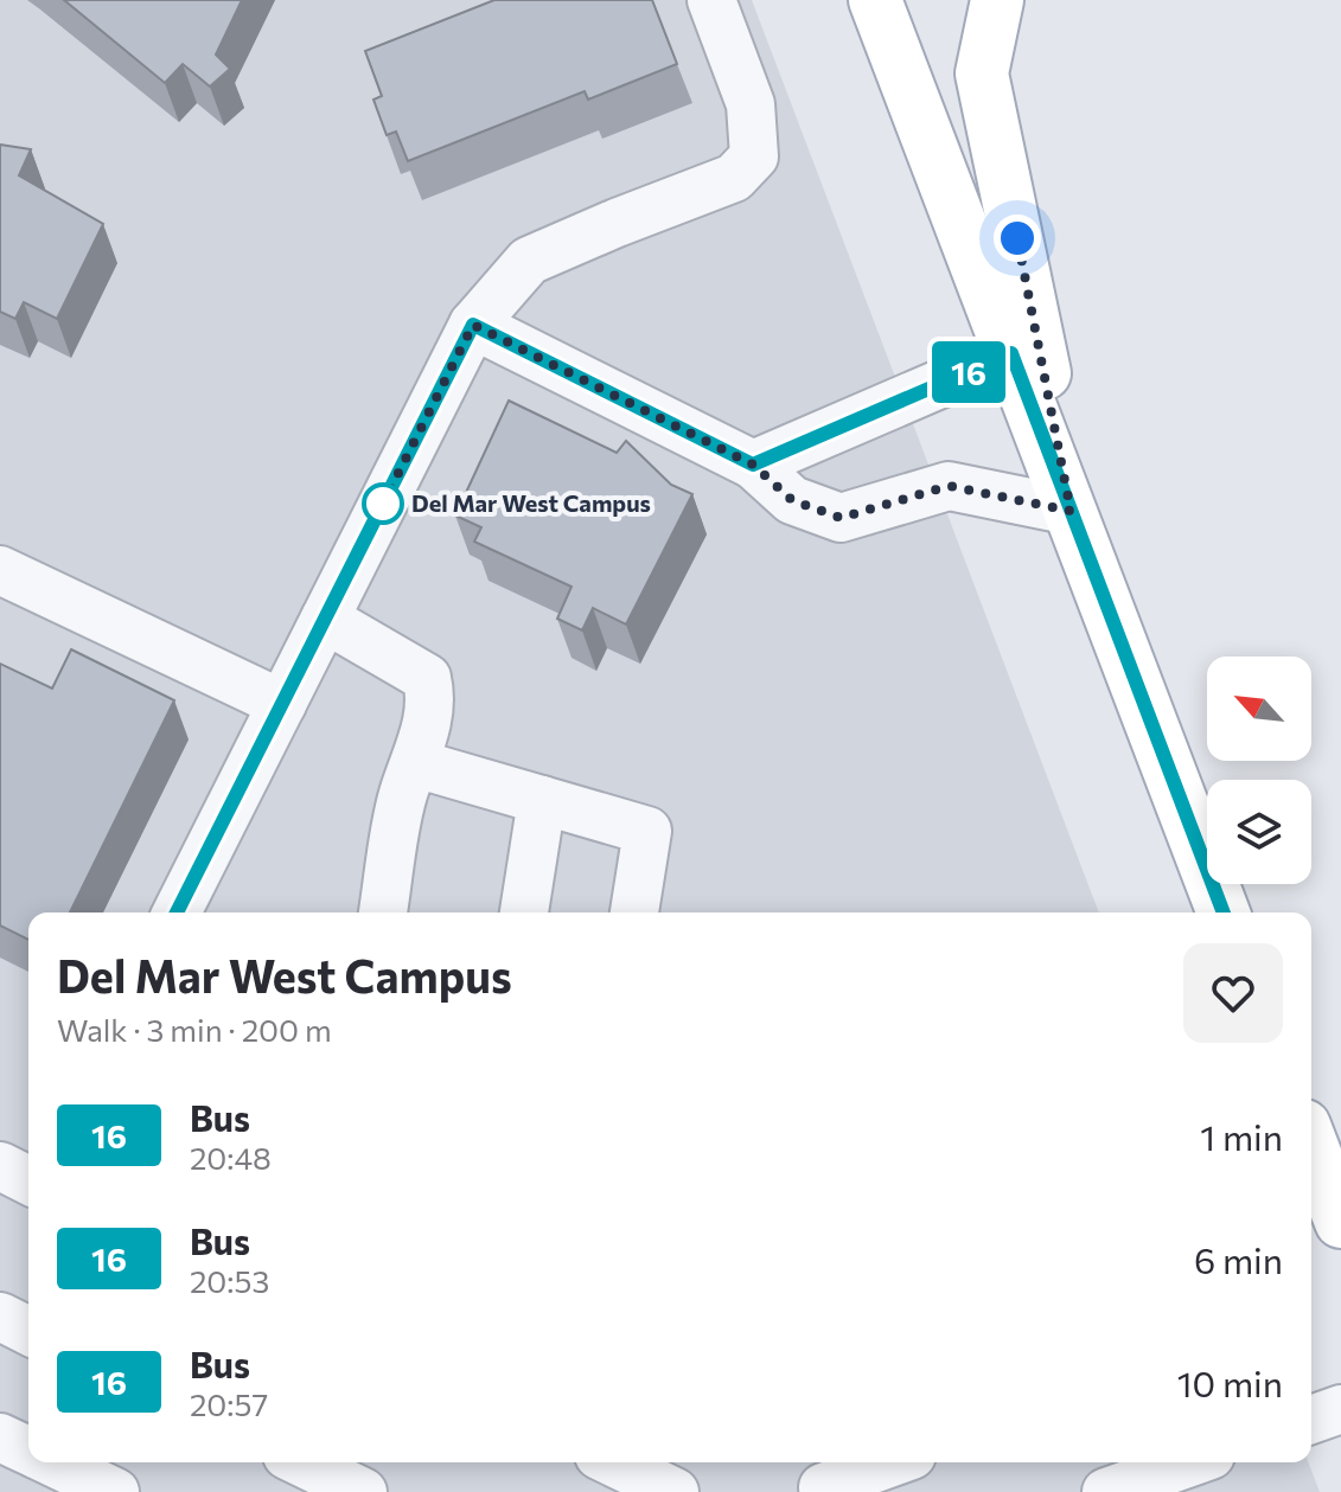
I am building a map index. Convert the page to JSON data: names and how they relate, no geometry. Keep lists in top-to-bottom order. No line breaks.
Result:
{"places":["Del Mar West Campus"],"lines":["bus line 16"],"north":"top left","page":{"on_map":"16","heading":["Del Mar West Campus","Walk · 3 min · 200 m"],"list":[{"mark":"16","name":"Bus","note":"20:48","value":"1 min"},{"mark":"16","name":"Bus","note":"20:53","value":"6 min"},{"mark":"16","name":"Bus","note":"20:57","value":"10 min"}]}}
